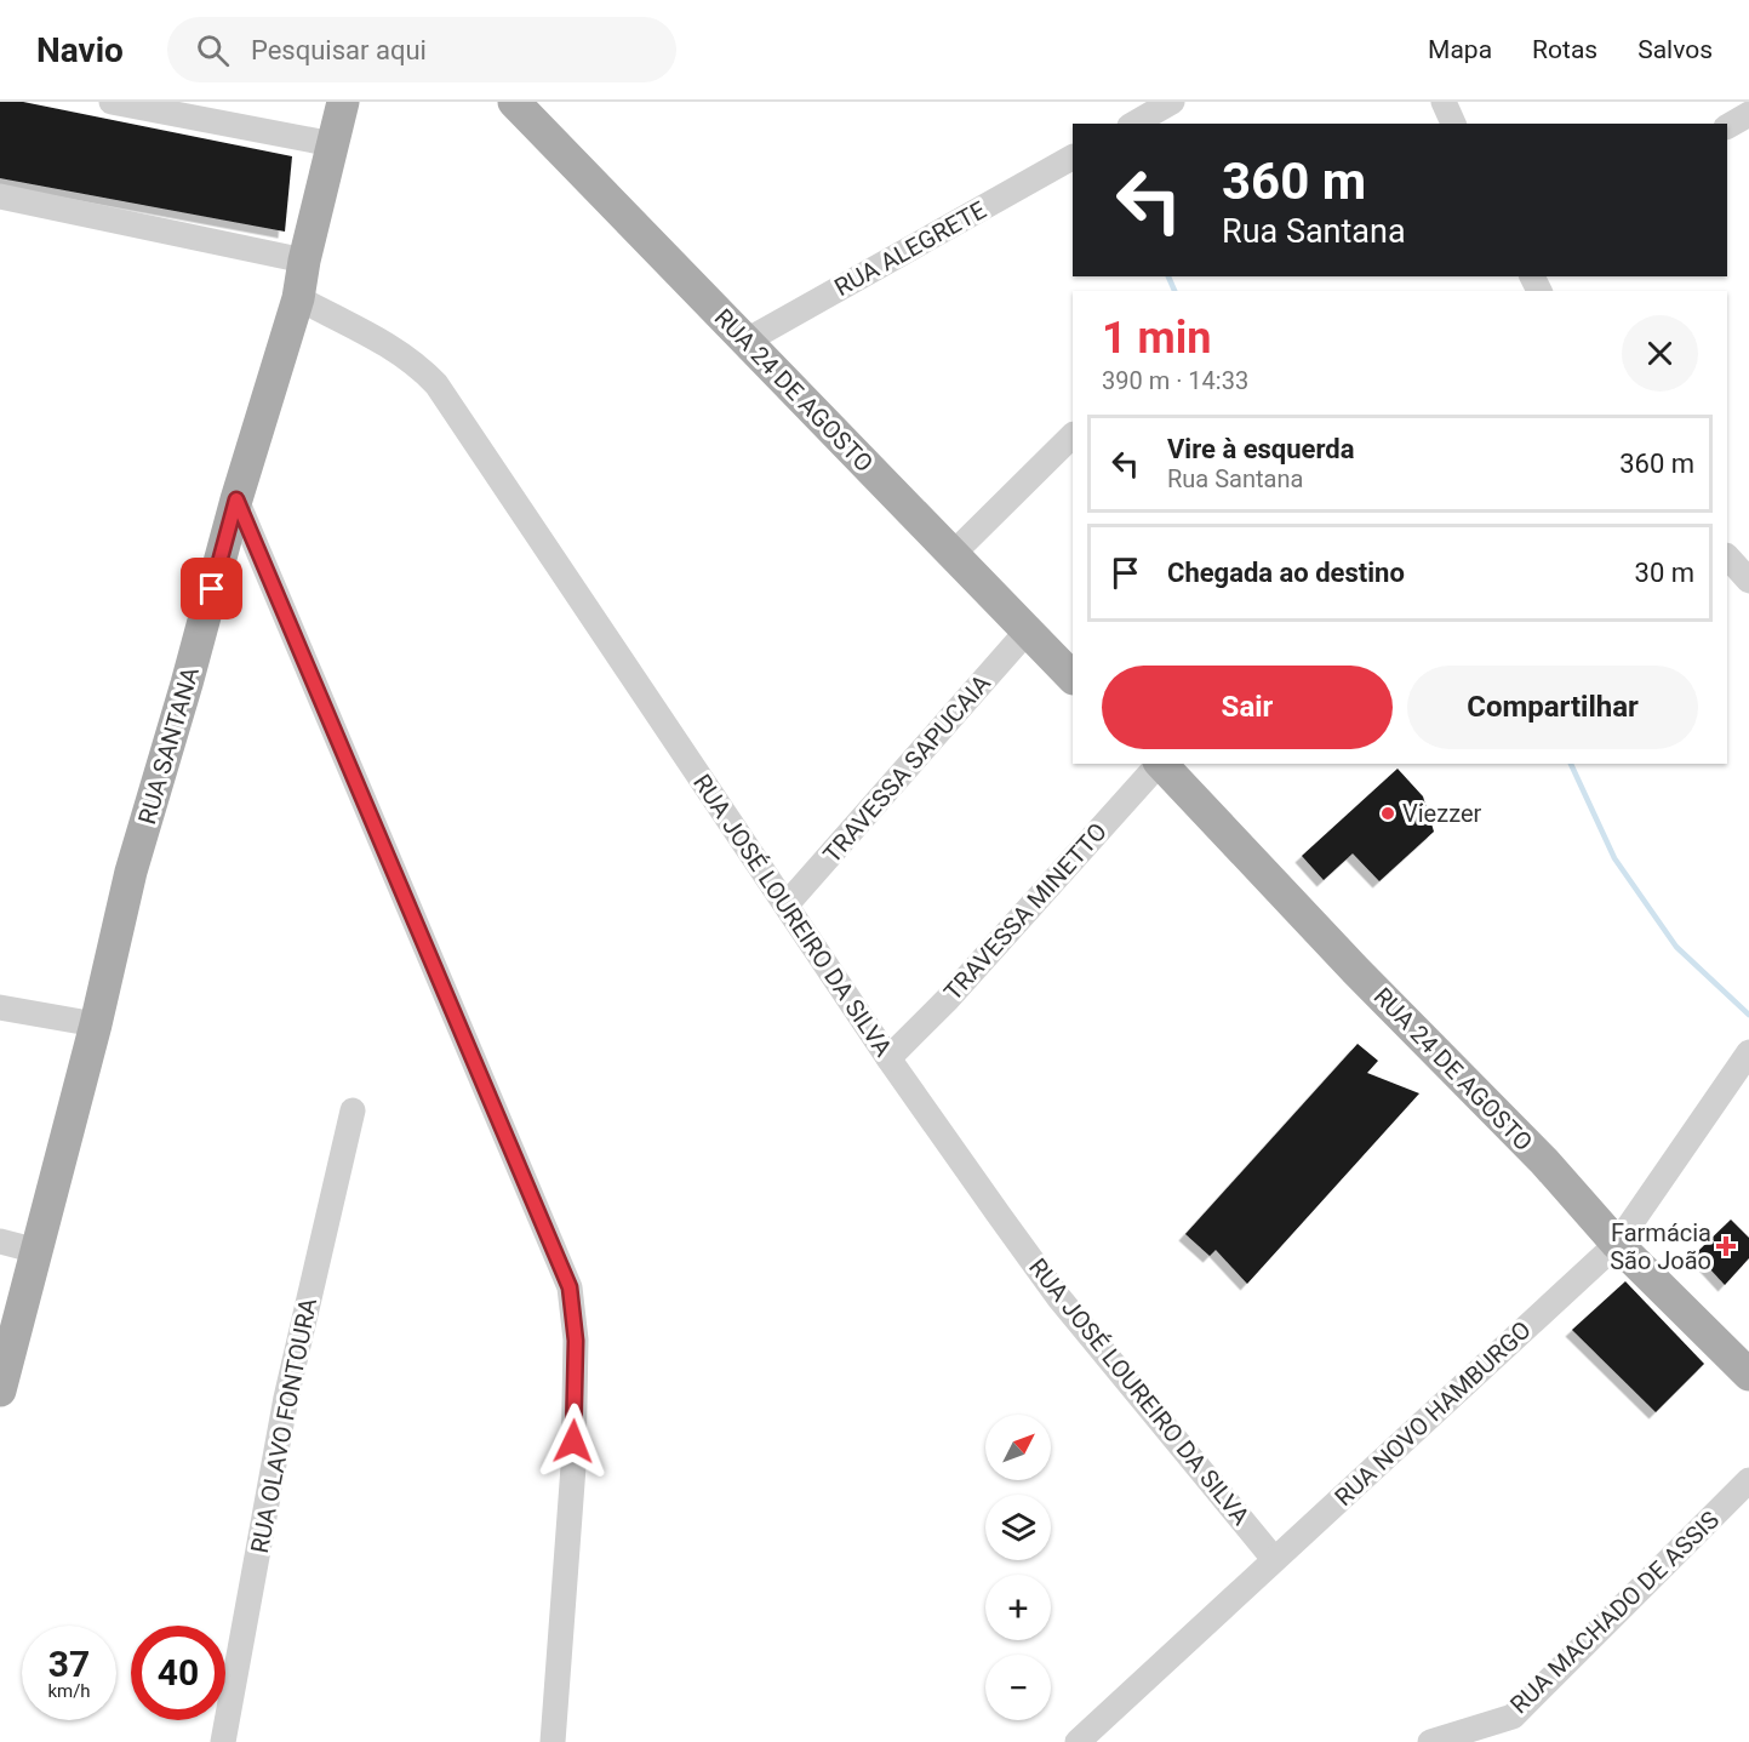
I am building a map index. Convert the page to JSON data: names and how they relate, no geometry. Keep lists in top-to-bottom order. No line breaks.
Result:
{"streets":{"main road":["RUA 24 DE AGOSTO","RUA SANTANA"],"street":["RUA ALEGRETE","TRAVESSA SAPUCAIA","TRAVESSA MINETTO","RUA JOSÉ LOUREIRO DA SILVA","RUA NOVO HAMBURGO","RUA OLAVO FONTOURA","RUA MACHADO DE ASSIS"]},"crossings":[["RUA ALEGRETE","RUA 24 DE AGOSTO"],["RUA 24 DE AGOSTO","TRAVESSA SAPUCAIA"],["RUA 24 DE AGOSTO","RUA NOVO HAMBURGO"],["RUA SANTANA","RUA JOSÉ LOUREIRO DA SILVA"],["TRAVESSA SAPUCAIA","RUA JOSÉ LOUREIRO DA SILVA"],["TRAVESSA MINETTO","RUA JOSÉ LOUREIRO DA SILVA"],["RUA JOSÉ LOUREIRO DA SILVA","RUA NOVO HAMBURGO"]],"places":{"other":["Viezzer"],"health":["Farmácia São João"]},"north":"top right","page":{"header":"Navio","search":"Pesquisar aqui","nav":["Mapa","Rotas","Salvos"],"turn":["360 m","Rua Santana"],"heading":["1 min","390 m · 14:33"],"list":[{"name":"Vire à esquerda","note":"Rua Santana","value":"360 m"},{"name":"Chegada ao destino","value":"30 m"}],"buttons":["Sair","Compartilhar"],"map_buttons":["+","−"],"speed":"37 km/h","limit":"40"}}
